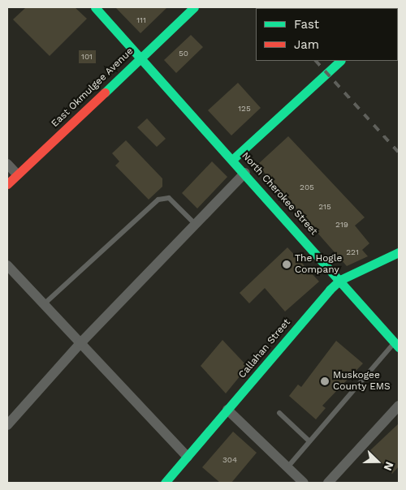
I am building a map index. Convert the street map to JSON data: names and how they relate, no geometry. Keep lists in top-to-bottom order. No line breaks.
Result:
{"streets":{"street":["East Okmulgee Avenue","North Cherokee Street","Callahan Street"]},"crossings":[["East Okmulgee Avenue","North Cherokee Street"],["North Cherokee Street","Callahan Street"]],"places":["The Hogle Company","Muskogee County EMS"],"house_numbers":["111","50","101","125","205","215","219","221","304"],"legend":["Fast","Jam"],"north":"right"}
